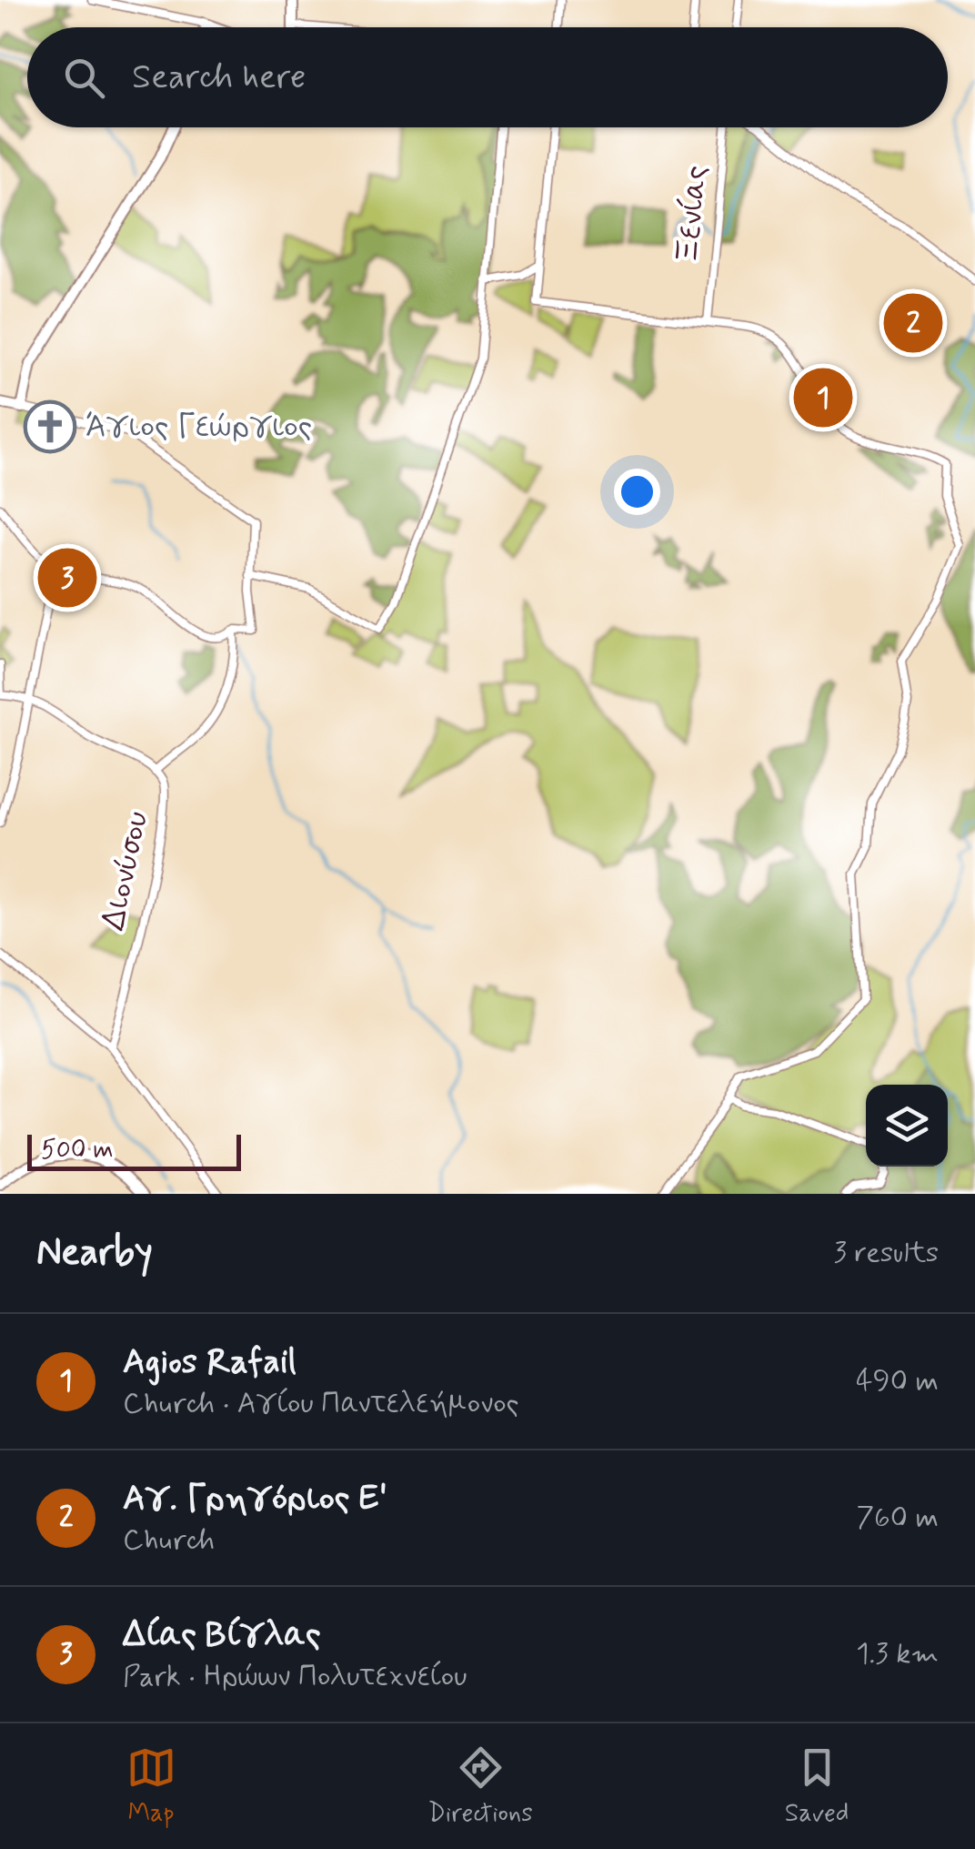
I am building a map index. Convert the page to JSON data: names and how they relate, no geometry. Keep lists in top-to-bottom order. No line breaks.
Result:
{"streets":{"street":["Ξενίας","Διονύσου"]},"places":{"church":["Άγιος Γεώργιος"]},"scale_bar":"500 m","page":{"search":"Search here","pins":["2","1","3"],"scale":"500 m","heading":["Nearby","3 results"],"list":[{"mark":"1","name":"Agios Rafail","note":"Church · Αγίου Παντελεήμονος","value":"490 m"},{"mark":"2","name":"Αγ. Γρηγόριος Ε'","note":"Church","value":"760 m"},{"mark":"3","name":"Δίας Βίγλας","note":"Park · Ηρώων Πολυτεχνείου","value":"1.3 km"}],"nav":["Map","Directions","Saved"]}}
